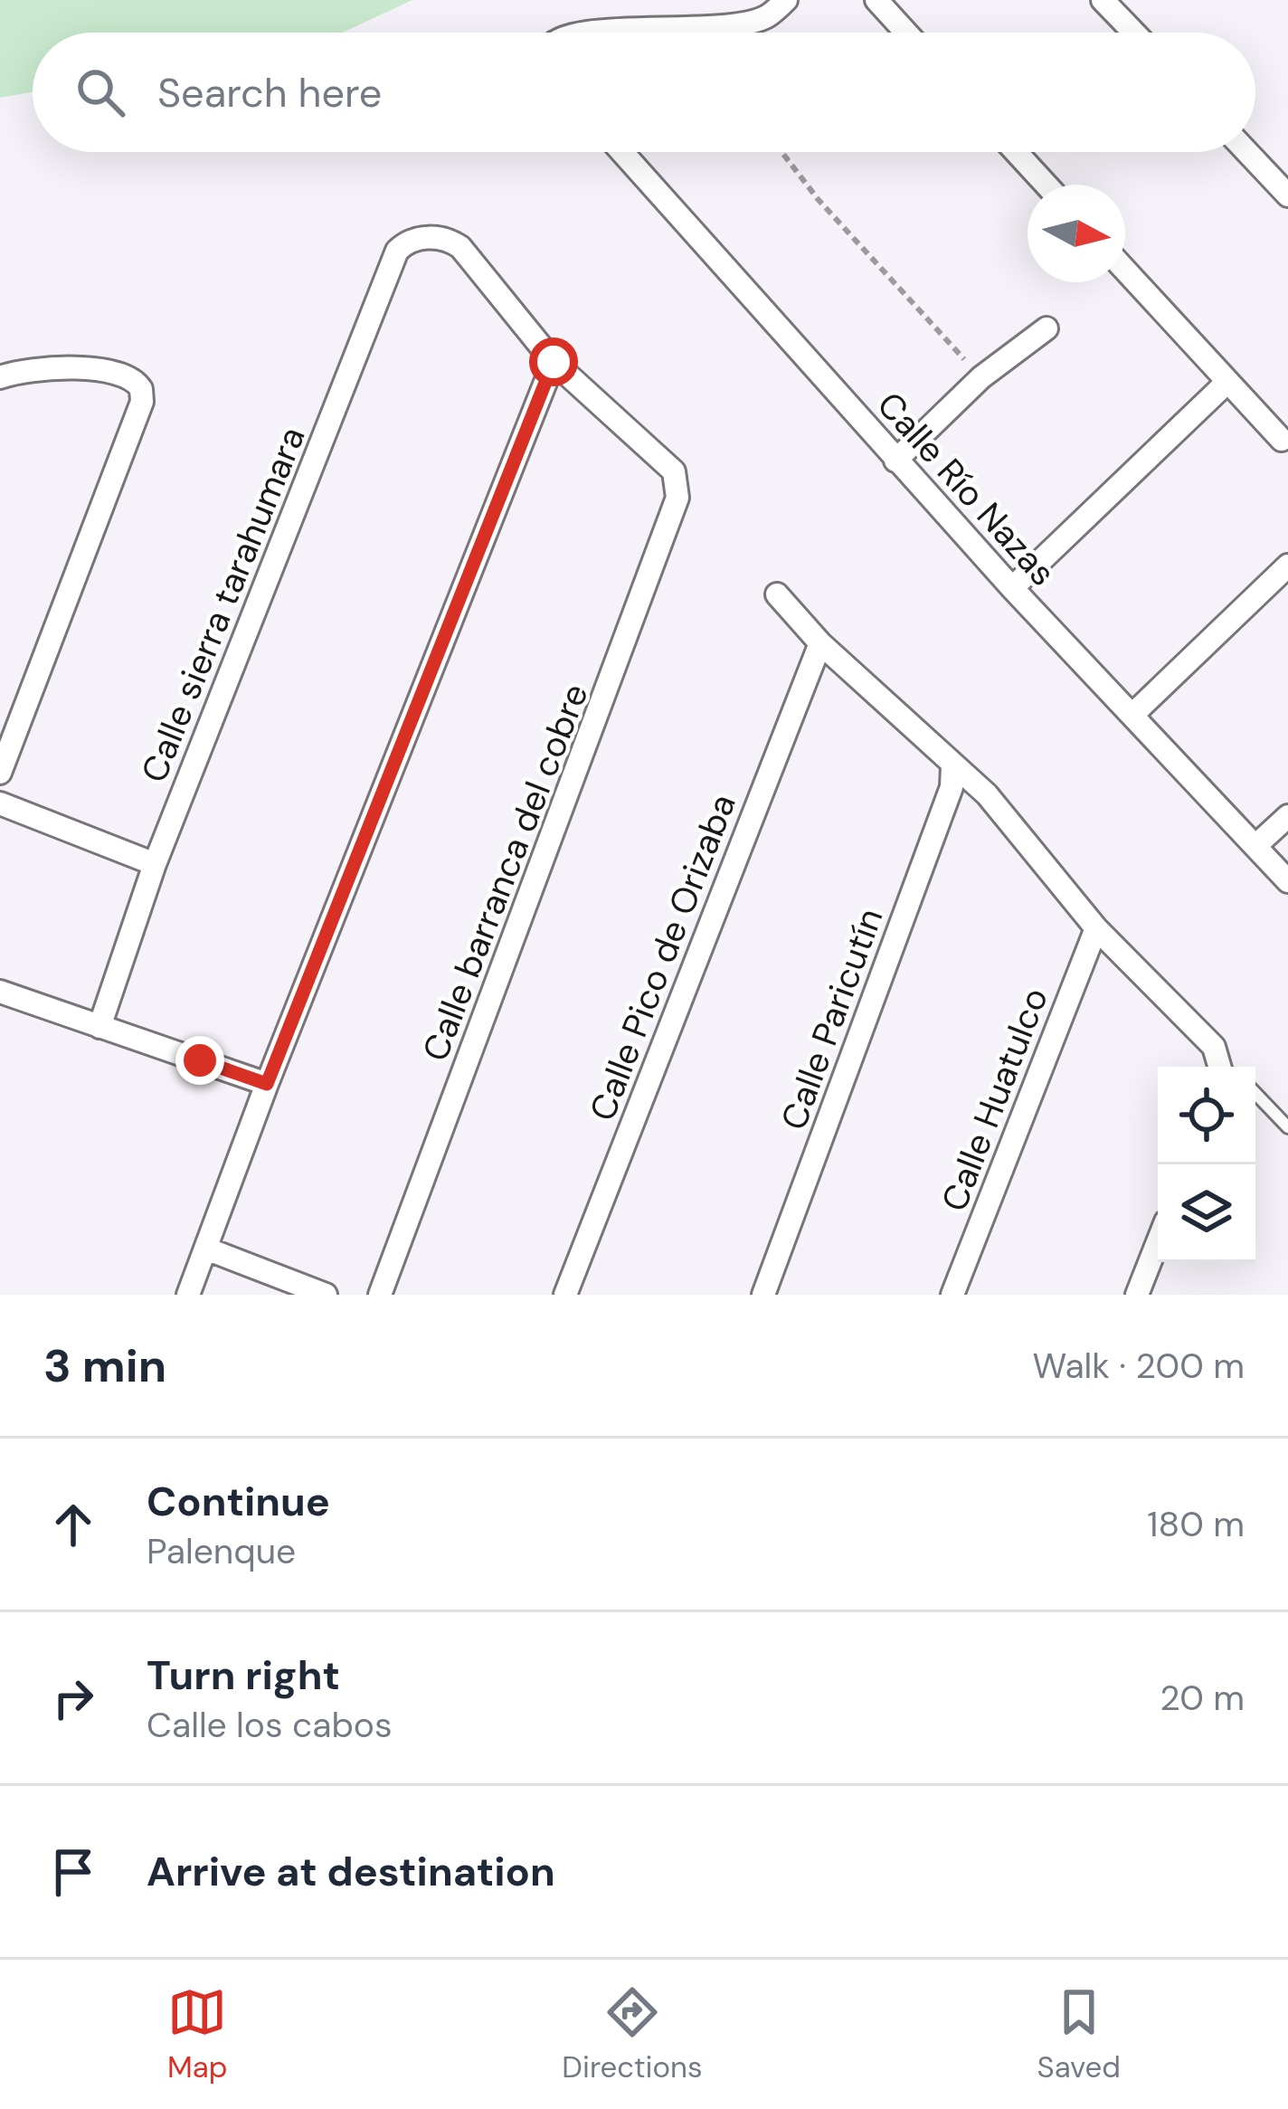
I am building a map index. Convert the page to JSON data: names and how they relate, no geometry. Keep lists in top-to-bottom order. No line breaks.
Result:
{"streets":{"street":["Calle Río Nazas","Calle sierra tarahumara","Calle barranca del cobre","Calle Pico de Orizaba","Calle Paricutín","Calle Huatulco"]},"crossings":[["Calle sierra tarahumara","Calle barranca del cobre"]],"north":"right","page":{"search":"Search here","heading":["3 min","Walk · 200 m"],"list":[["Continue","Palenque","180 m"],["Turn right","Calle los cabos","20 m"],"Arrive at destination"],"nav":["Map","Directions","Saved"]}}
